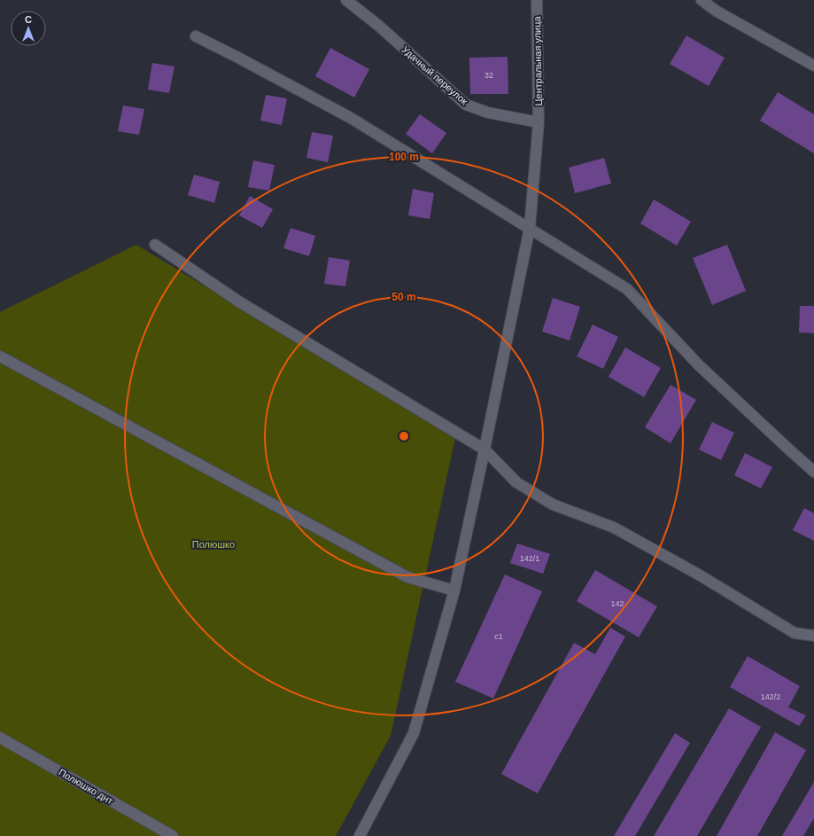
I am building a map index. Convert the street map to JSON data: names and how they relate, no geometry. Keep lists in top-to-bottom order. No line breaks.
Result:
{"streets":{"street":["Центральная улица","Удачный переулок","Полюшко днт"]},"crossings":[["Центральная улица","Удачный переулок"]],"parks":["Полюшко"],"house_numbers":["32","142/1","142","с1","142/2"],"north":"top","rings":["100 m","50 m"]}
